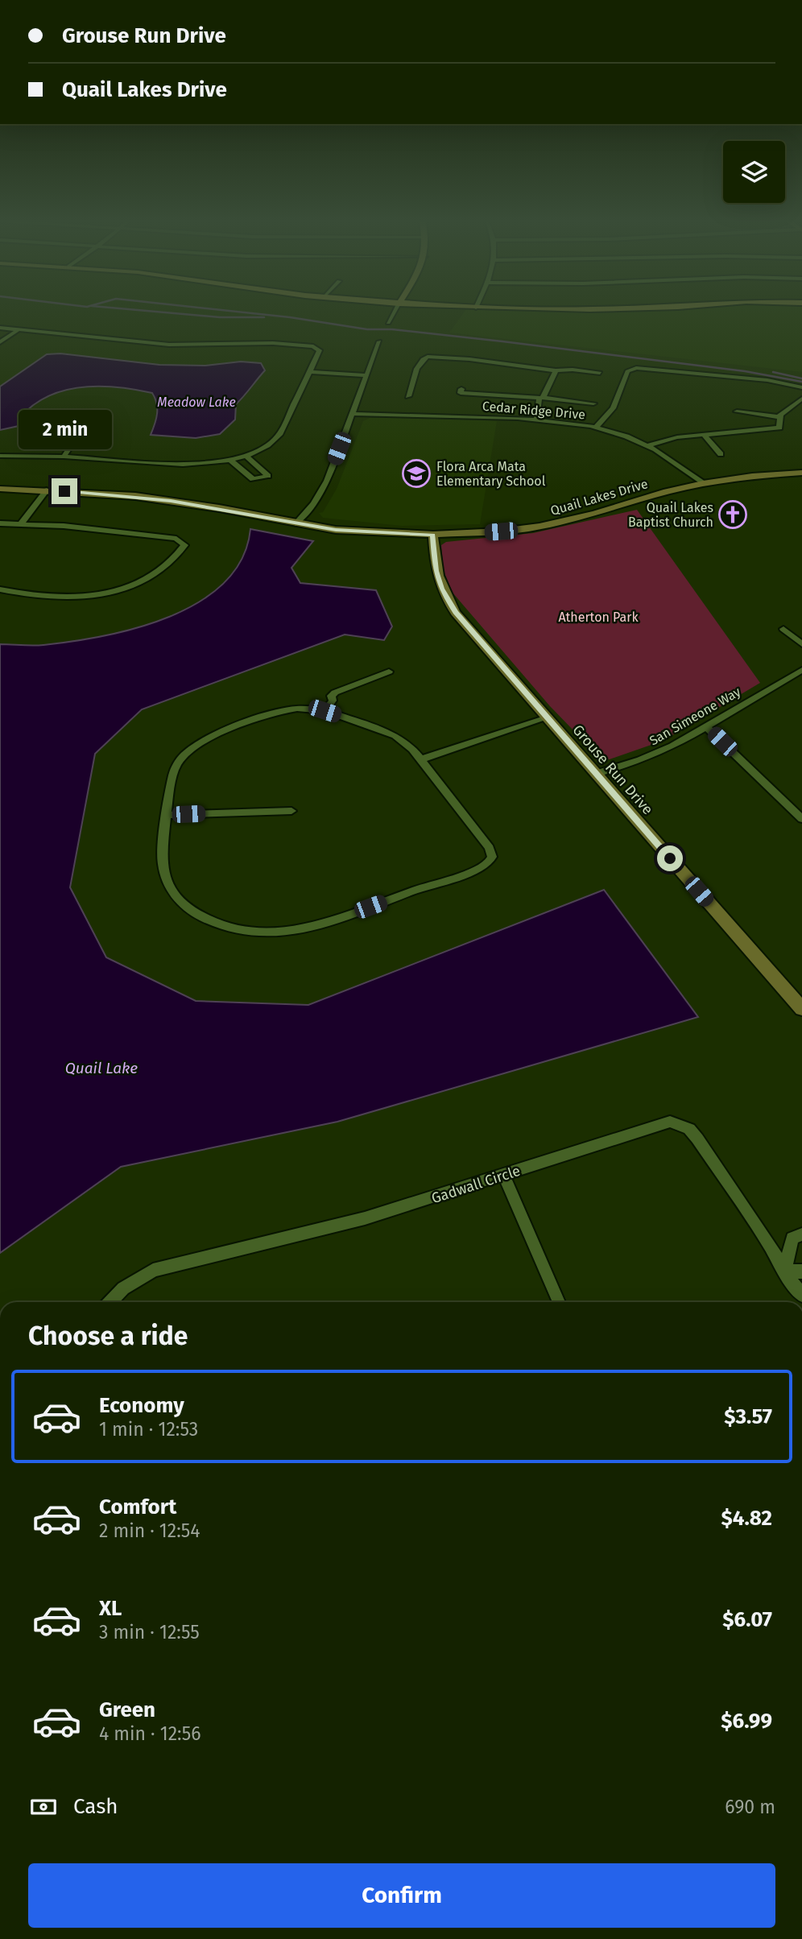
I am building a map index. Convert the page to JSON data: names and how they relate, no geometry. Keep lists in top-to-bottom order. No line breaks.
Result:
{"streets":{"street":["Cedar Ridge Drive","Quail Lakes Drive","San Simeone Way","Grouse Run Drive","Gadwall Circle"]},"crossings":[["Cedar Ridge Drive","Quail Lakes Drive"],["Quail Lakes Drive","Grouse Run Drive"],["San Simeone Way","Grouse Run Drive"]],"water":["Meadow Lake","Quail Lake"],"parks":["Atherton Park"],"places":{"school or university":["Flora Arca Mata Elementary School"],"church":["Quail Lakes Baptist Church"]},"page":{"banner":["Grouse Run Drive","Quail Lakes Drive"],"bubble":"2 min","heading":"Choose a ride","list":[{"name":"Economy","note":"1 min · 12:53","value":"$3.57"},{"name":"Comfort","note":"2 min · 12:54","value":"$4.82"},{"name":"XL","note":"3 min · 12:55","value":"$6.07"},{"name":"Green","note":"4 min · 12:56","value":"$6.99"}],"pay":["Cash","690 m"],"buttons":"Confirm"}}
